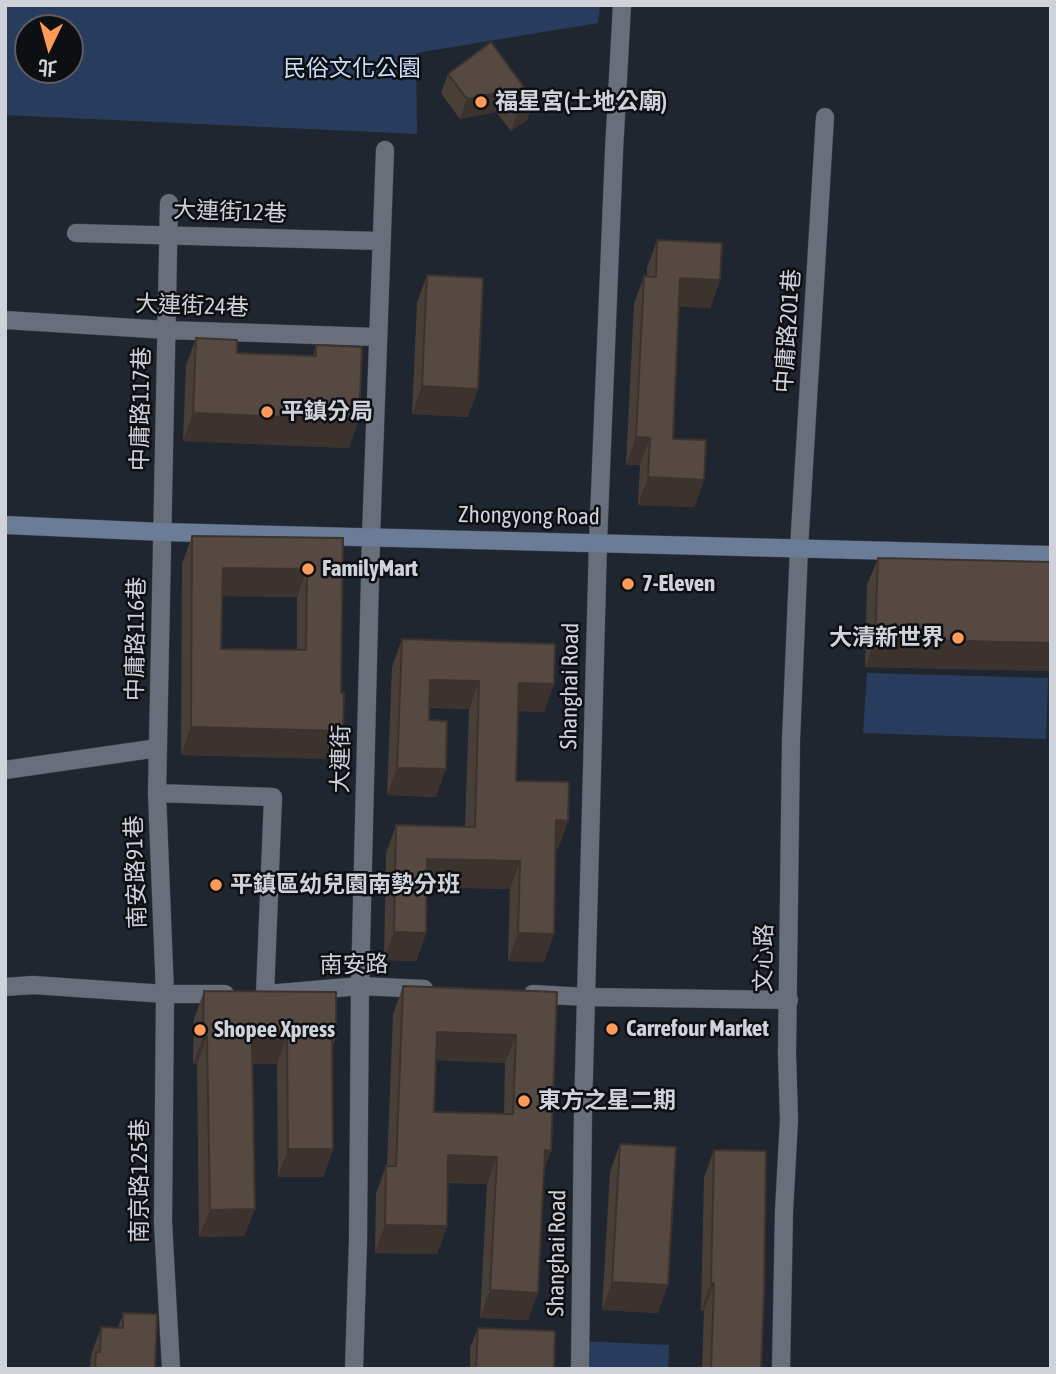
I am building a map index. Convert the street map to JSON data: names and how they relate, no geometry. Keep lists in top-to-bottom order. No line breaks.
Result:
{"streets":{"street":["大連街12巷","大連街24巷","中庸路201巷","中庸路117巷","Zhongyong Road","中庸路116巷","Shanghai Road","大連街","南安路91巷","文心路","南安路","南京路125巷"]},"crossings":[["大連街12巷","中庸路117巷"],["大連街12巷","大連街"],["大連街24巷","中庸路117巷"],["大連街24巷","大連街"],["中庸路201巷","Zhongyong Road"],["中庸路201巷","文心路"],["中庸路117巷","Zhongyong Road"],["中庸路117巷","中庸路116巷"],["Zhongyong Road","中庸路116巷"],["Zhongyong Road","Shanghai Road"],["Zhongyong Road","大連街"],["Zhongyong Road","文心路"],["中庸路116巷","南安路91巷"],["大連街","南安路"],["南安路91巷","南安路"],["南安路91巷","南京路125巷"],["南安路","南京路125巷"]],"parks":["民俗文化公園"],"places":["福星宮(土地公廟)","平鎮分局","FamilyMart","7-Eleven","大清新世界","平鎮區幼兒園南勢分班","Carrefour Market","Shopee Xpress","東方之星二期"],"north":"bottom"}
